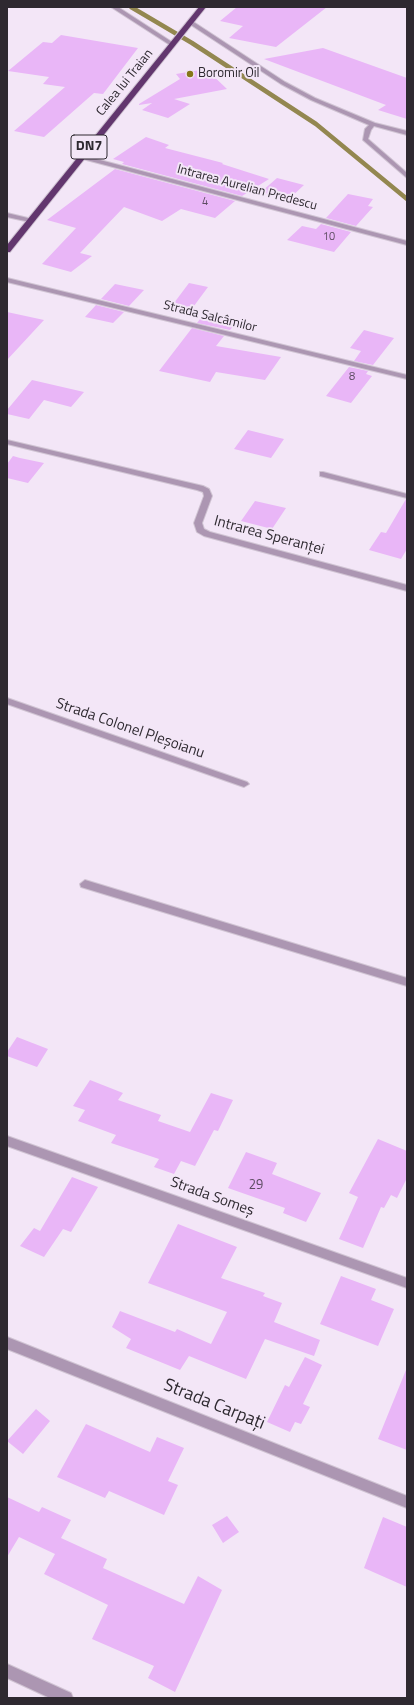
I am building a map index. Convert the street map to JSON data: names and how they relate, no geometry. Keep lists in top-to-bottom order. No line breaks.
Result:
{"streets":{"highway":["Calea lui Traian","DN7"],"street":["Intrarea Aurelian Predescu","Strada Salcâmilor","Intrarea Speranței","Strada Colonel Pleșoianu","Strada Someș","Strada Carpați"]},"crossings":[["Calea lui Traian","Intrarea Aurelian Predescu"]],"places":["Boromir Oil"],"house_numbers":["4","10","8","29"]}
